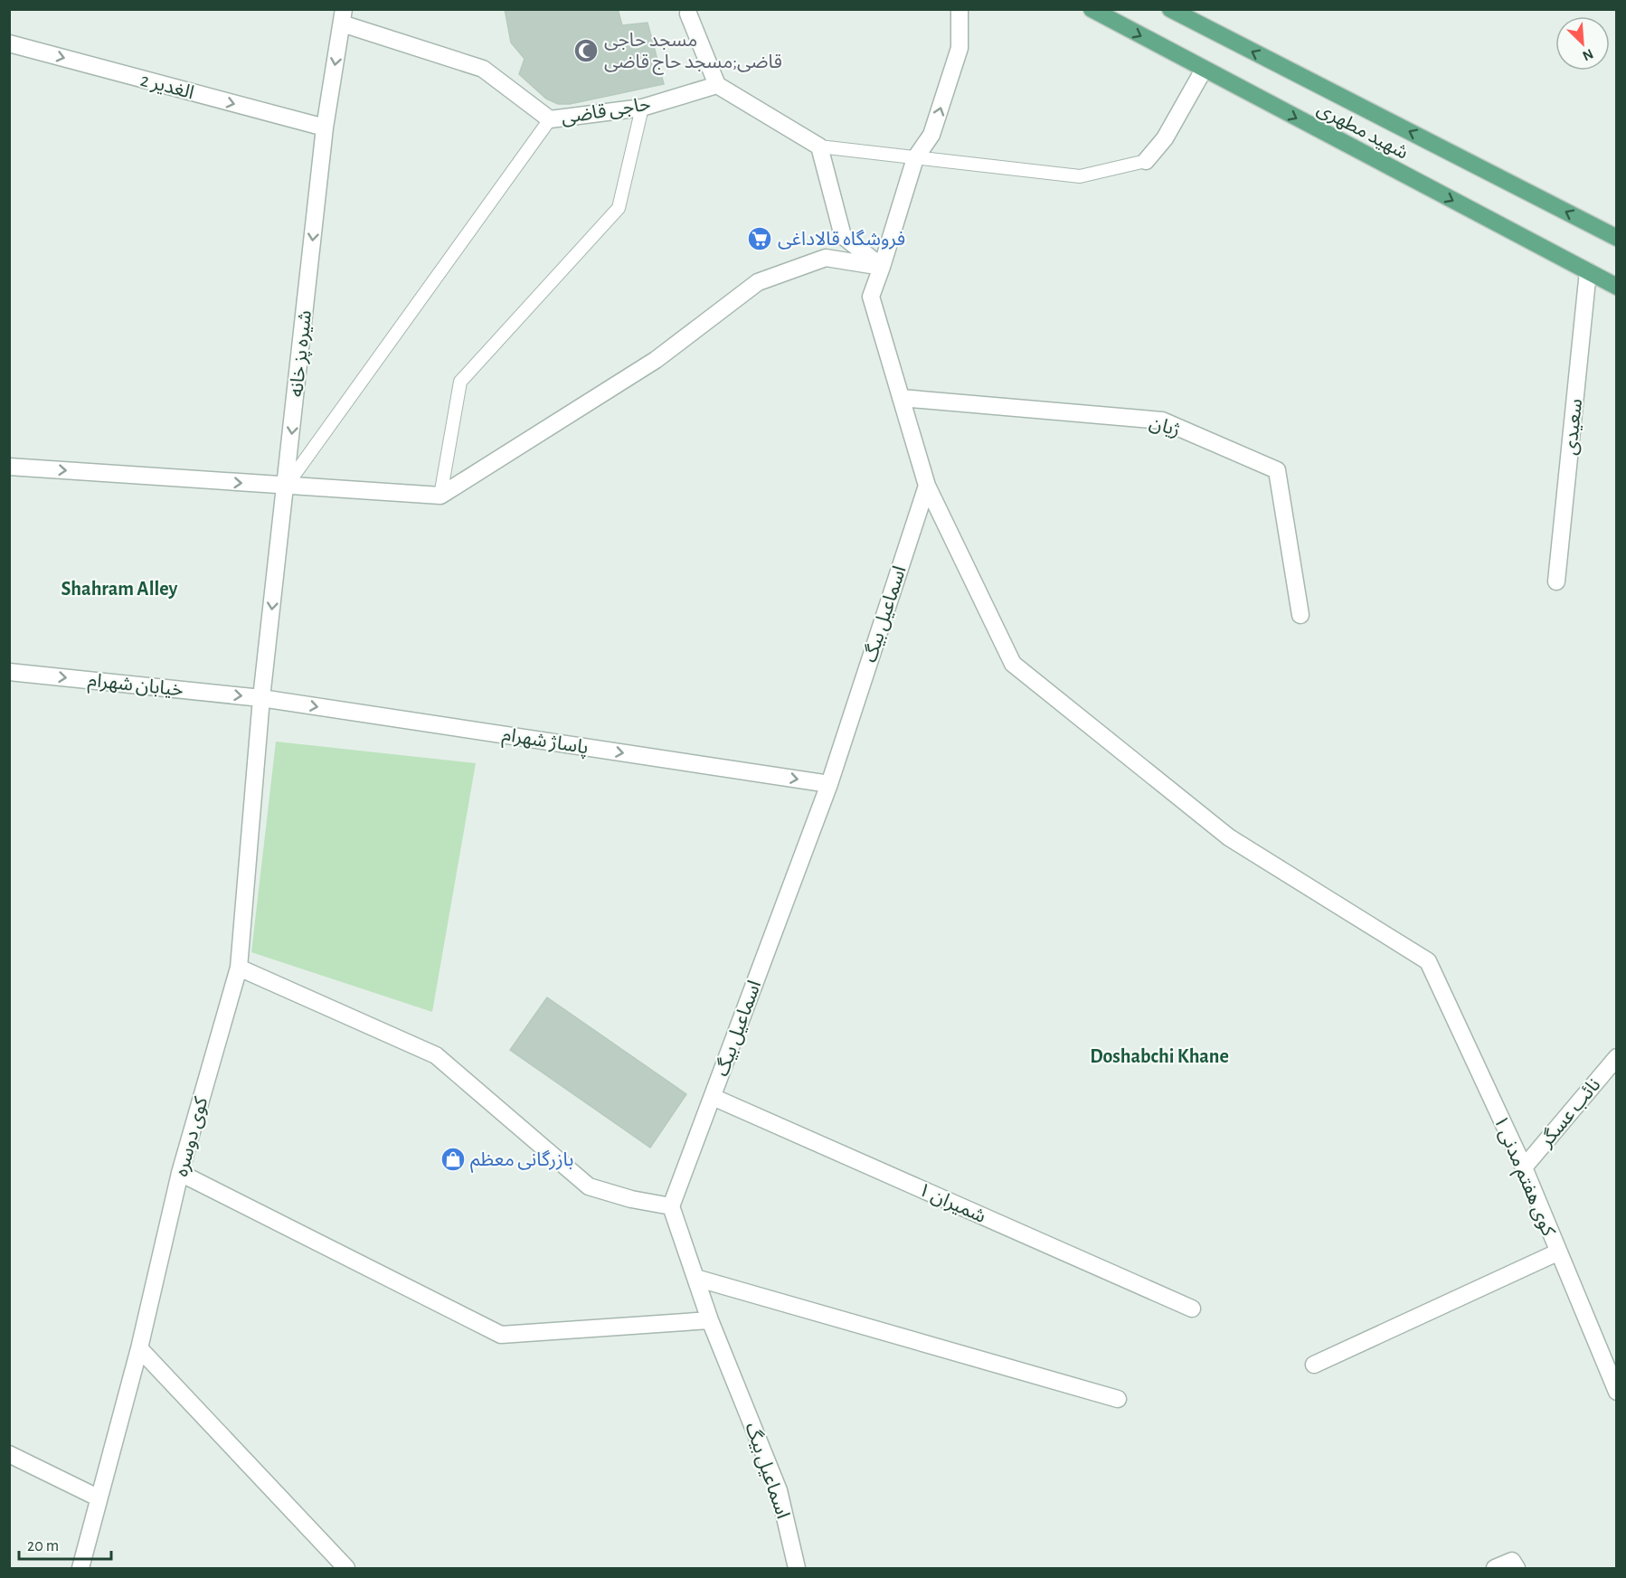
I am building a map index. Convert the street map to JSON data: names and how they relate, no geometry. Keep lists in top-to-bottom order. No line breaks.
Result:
{"streets":{"main road":["شهید مطهری"],"street":["2 الغدیر","حاجی قاضی","شیره پز خانه","ژیان","سعیدی","اسماعیل بیگ","خیابان شهرام","پاساژ شهرام","نائب عسگر","کوی دوسره","کوی هفتم مدنی ۱","شمیران ۱"]},"crossings":[["2 الغدیر","شیره پز خانه"],["حاجی قاضی","شیره پز خانه"],["شهید مطهری","سعیدی"],["شیره پز خانه","خیابان شهرام"],["شیره پز خانه","پاساژ شهرام"],["شیره پز خانه","کوی دوسره"],["اسماعیل بیگ","پاساژ شهرام"],["اسماعیل بیگ","کوی هفتم مدنی ۱"],["اسماعیل بیگ","شمیران ۱"],["خیابان شهرام","پاساژ شهرام"],["خیابان شهرام","کوی دوسره"],["پاساژ شهرام","کوی دوسره"],["نائب عسگر","کوی هفتم مدنی ۱"]],"one_way":["2 الغدیر","شیره پز خانه","خیابان شهرام","پاساژ شهرام"],"districts":["Shahram Alley","Doshabchi Khane"],"places":{"mosque":["مسجد حاجی قاضی;مسجد حاج قاضی"],"supermarket":["فروشگاه قالاداغی"],"shop":["بازرگانی معظم"]},"scale_bar":"20 m","north":"bottom right"}
